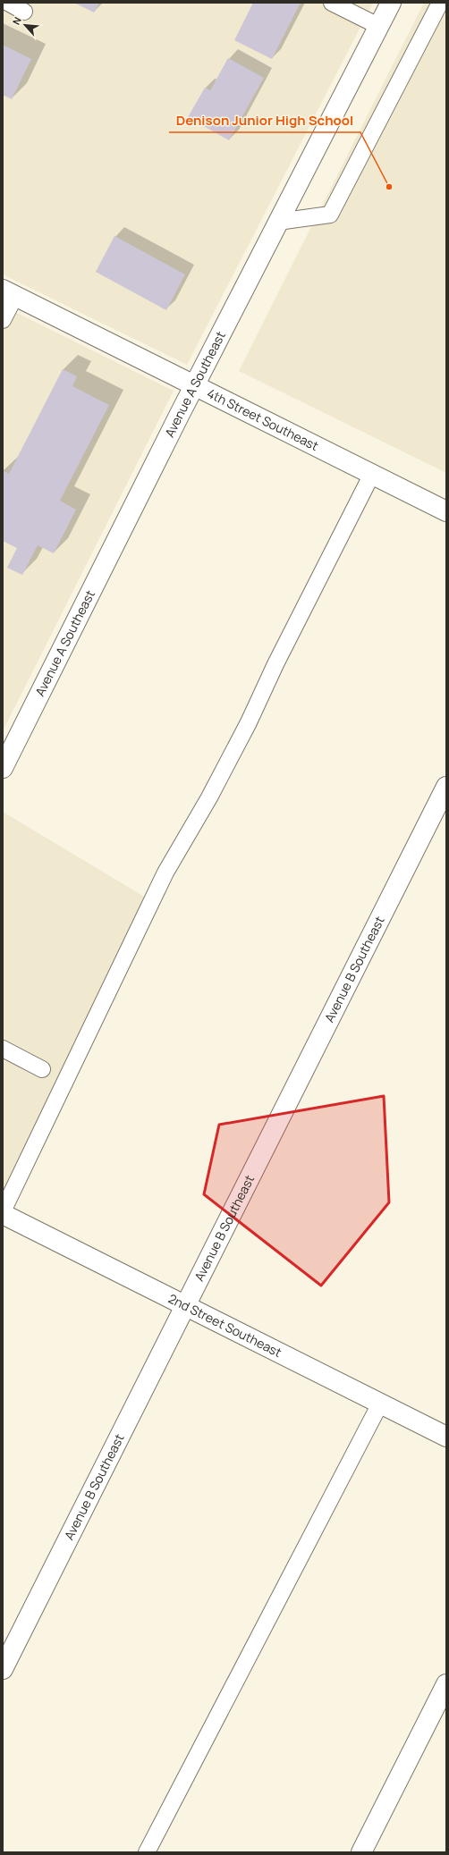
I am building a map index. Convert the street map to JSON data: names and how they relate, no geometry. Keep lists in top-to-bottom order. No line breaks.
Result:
{"streets":{"street":["Avenue A Southeast","4th Street Southeast","Avenue B Southeast","2nd Street Southeast"]},"crossings":[["Avenue A Southeast","4th Street Southeast"],["Avenue B Southeast","2nd Street Southeast"]],"places":["Denison Junior High School"],"north":"top left"}
